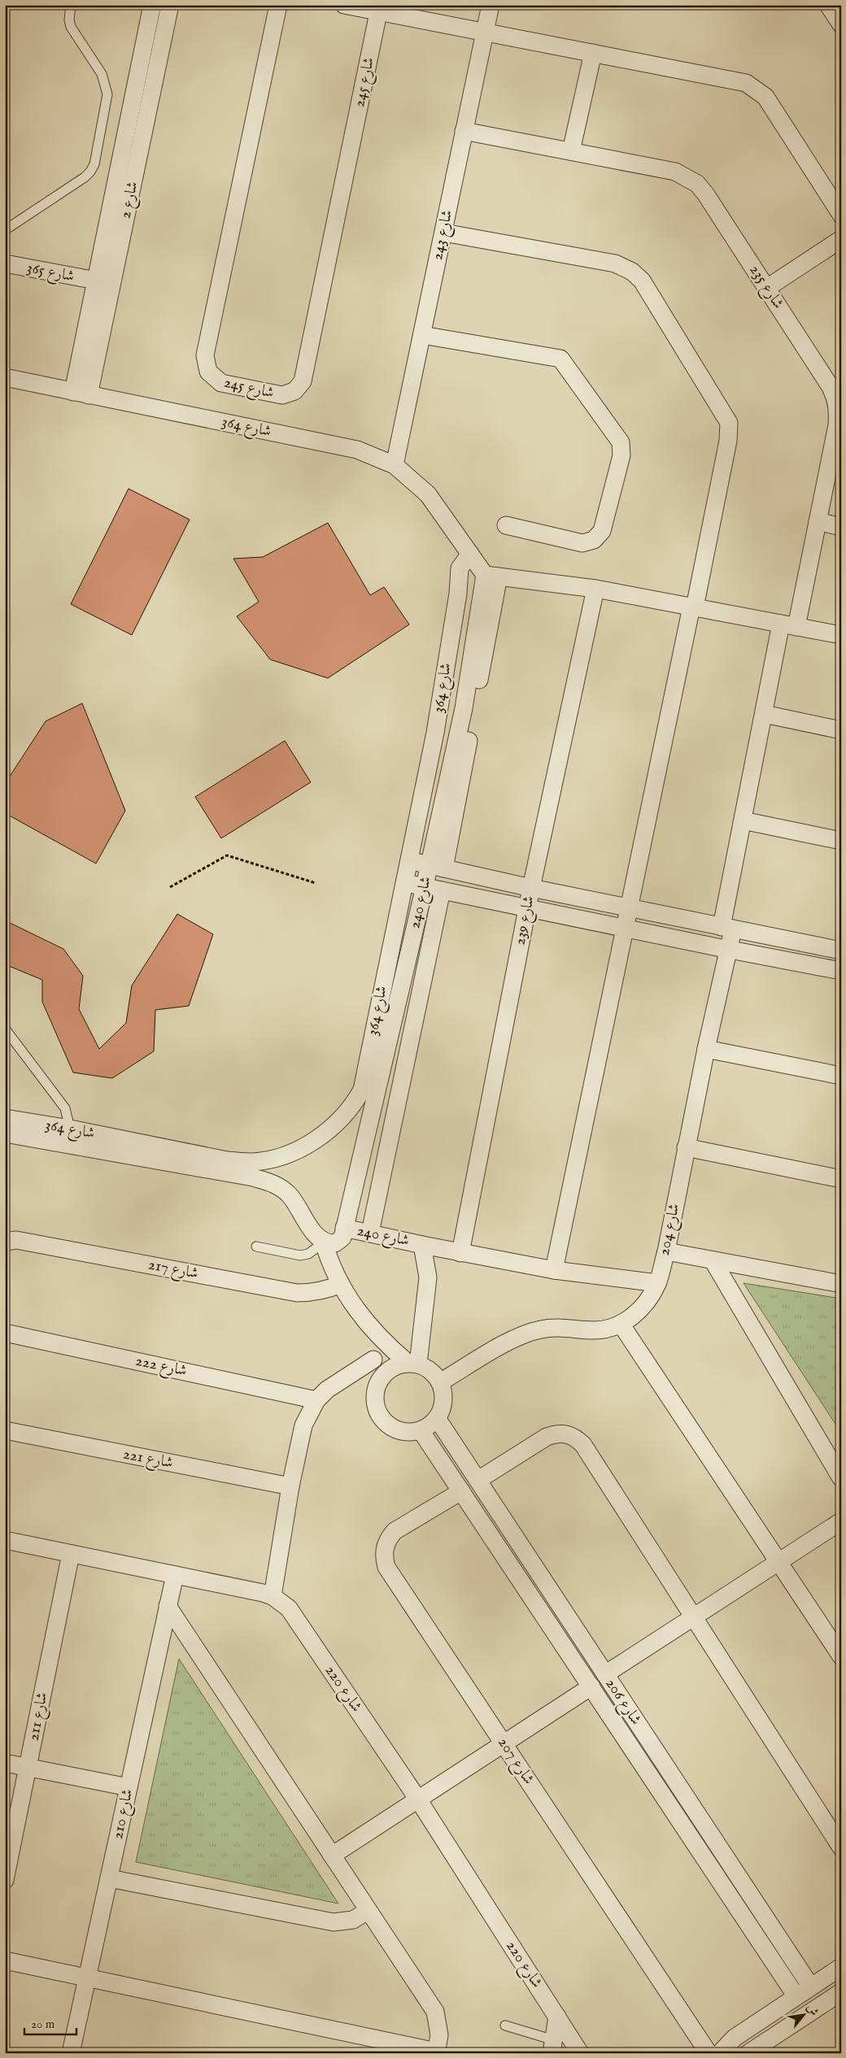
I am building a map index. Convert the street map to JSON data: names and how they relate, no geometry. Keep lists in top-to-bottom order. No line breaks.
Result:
{"streets":{"street":["شارع 245","شارع 2","شارع 243","شارع 365","شارع 235","شارع 364","شارع 240","شارع 239","شارع 204","شارع 217","شارع 222","شارع 221","شارع 220","شارع 206","شارع 211","شارع 207","شارع 210"]},"crossings":[["شارع 2","شارع 365"],["شارع 2","شارع 364"],["شارع 243","شارع 235"],["شارع 243","شارع 364"],["شارع 235","شارع 204"],["شارع 364","شارع 240"],["شارع 240","شارع 239"],["شارع 240","شارع 204"],["شارع 204","شارع 206"],["شارع 220","شارع 211"],["شارع 220","شارع 210"],["شارع 206","شارع 207"]],"scale_bar":"20 m","north":"top right"}
